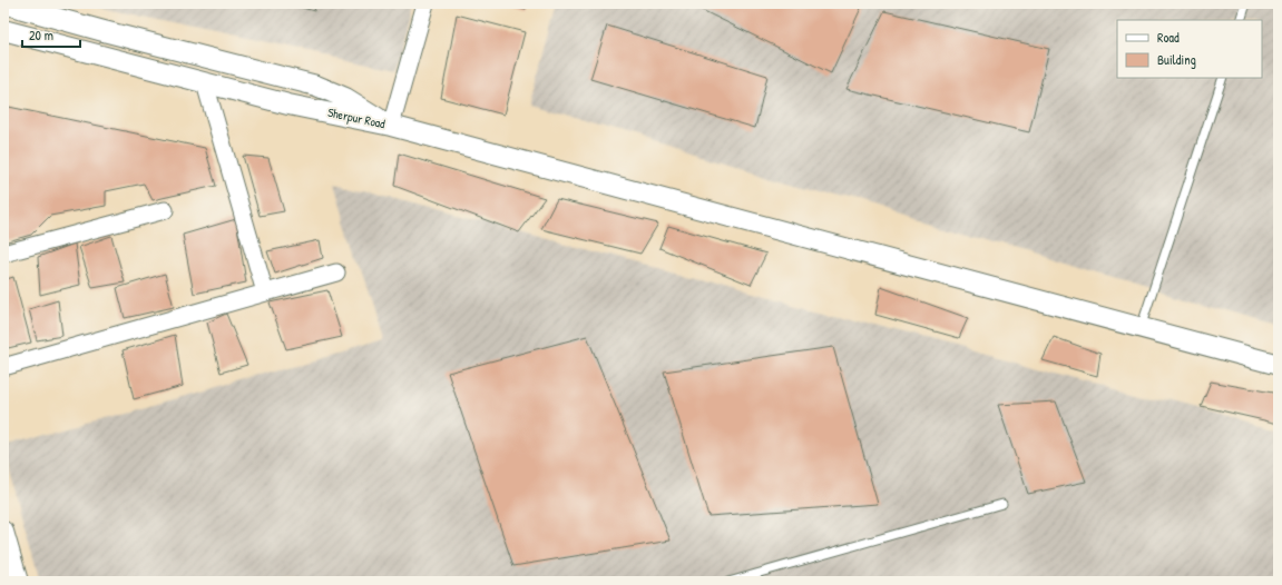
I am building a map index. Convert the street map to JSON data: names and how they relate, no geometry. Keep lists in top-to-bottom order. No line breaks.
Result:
{"streets":{"street":["Sherpur Road"]},"legend":["Road","Building"],"scale_bar":"20 m"}
